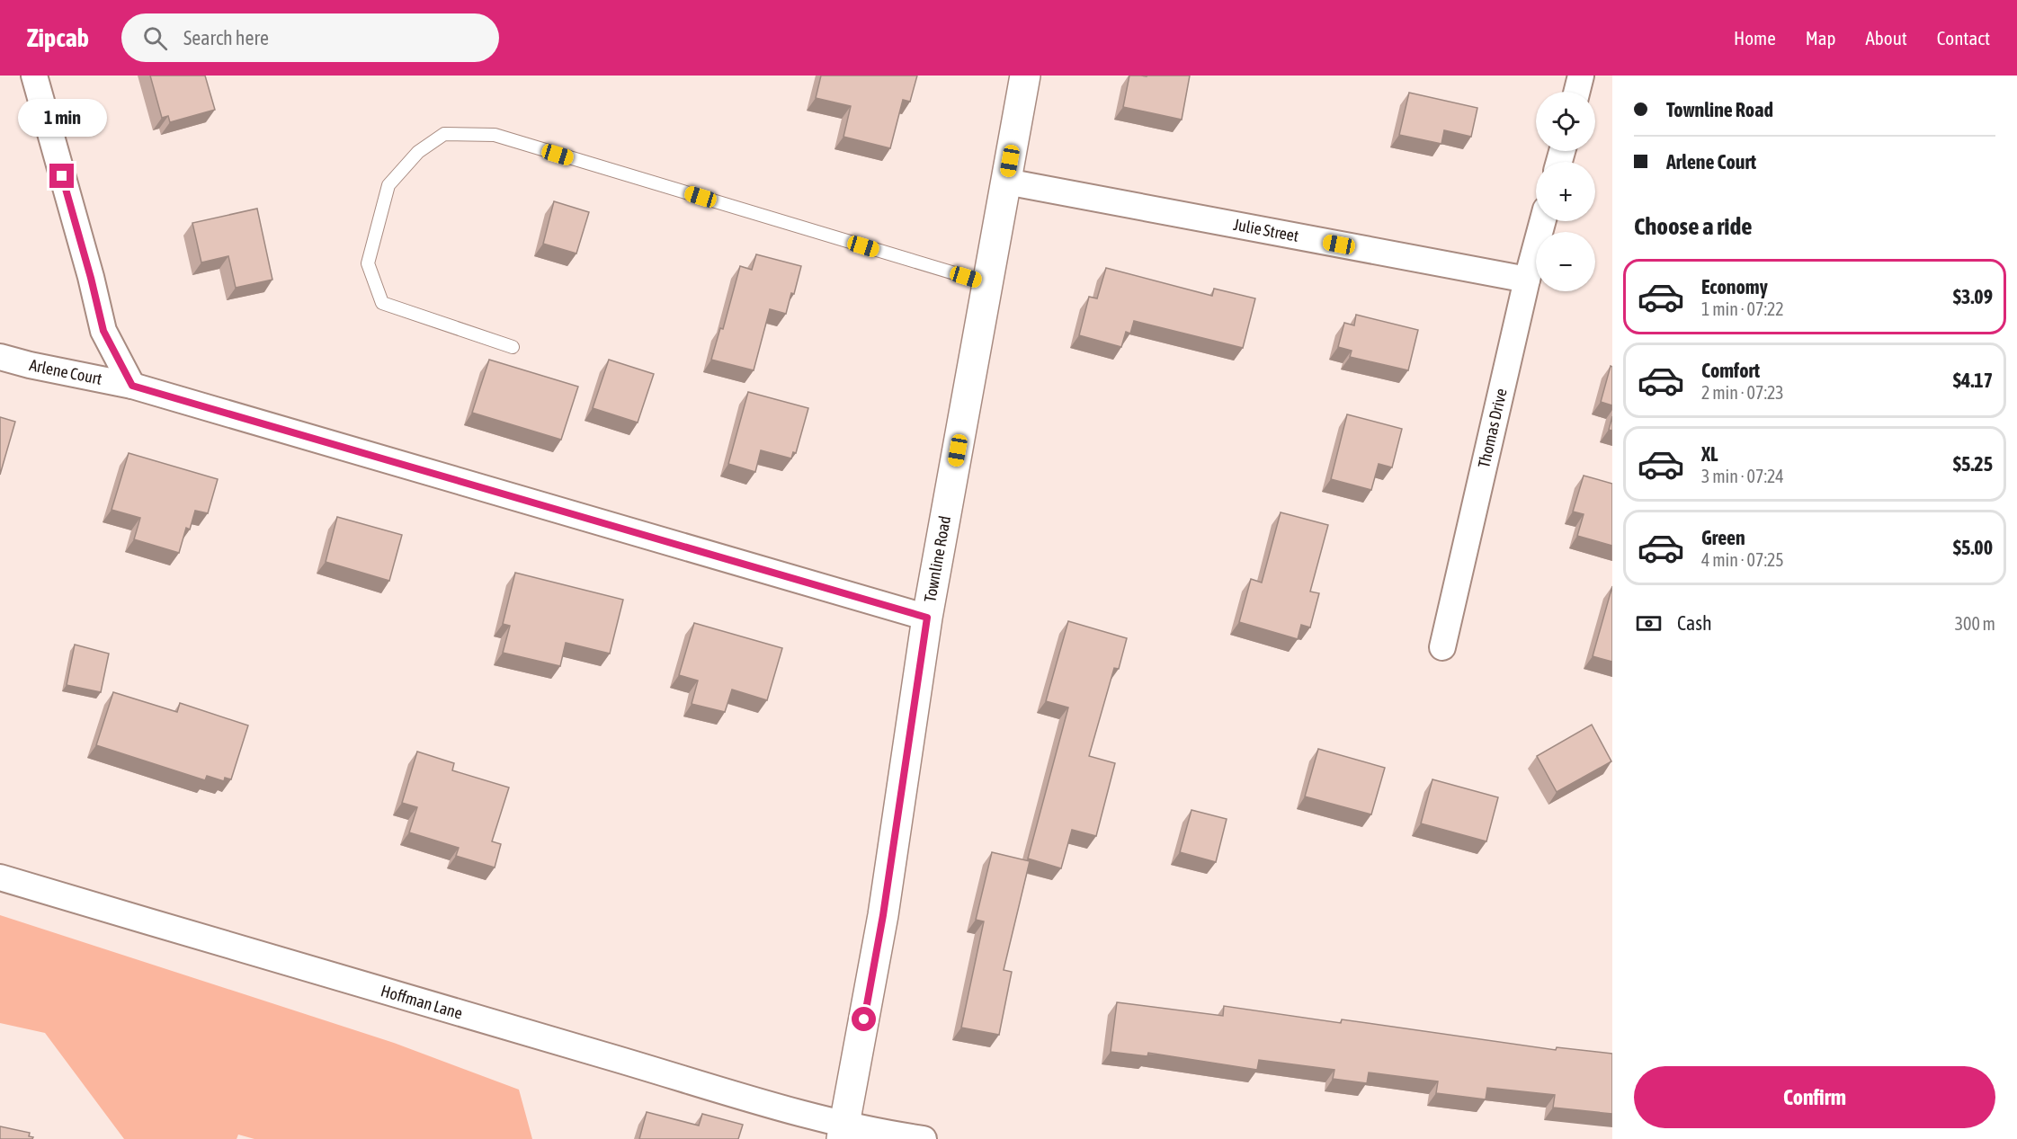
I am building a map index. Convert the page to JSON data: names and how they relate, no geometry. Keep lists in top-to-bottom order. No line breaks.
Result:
{"streets":{"street":["Julie Street","Arlene Court","Thomas Drive","Townline Road","Hoffman Lane"]},"crossings":[["Julie Street","Thomas Drive"],["Julie Street","Townline Road"],["Arlene Court","Townline Road"],["Townline Road","Hoffman Lane"]],"page":{"header":"Zipcab","search":"Search here","nav":["Home","Map","About","Contact"],"banner":["Townline Road","Arlene Court"],"map_buttons":["+","−"],"bubble":"1 min","heading":"Choose a ride","list":[{"name":"Economy","note":"1 min · 07:22","value":"$3.09"},{"name":"Comfort","note":"2 min · 07:23","value":"$4.17"},{"name":"XL","note":"3 min · 07:24","value":"$5.25"},{"name":"Green","note":"4 min · 07:25","value":"$5.00"}],"pay":["Cash","300 m"],"buttons":"Confirm"}}
